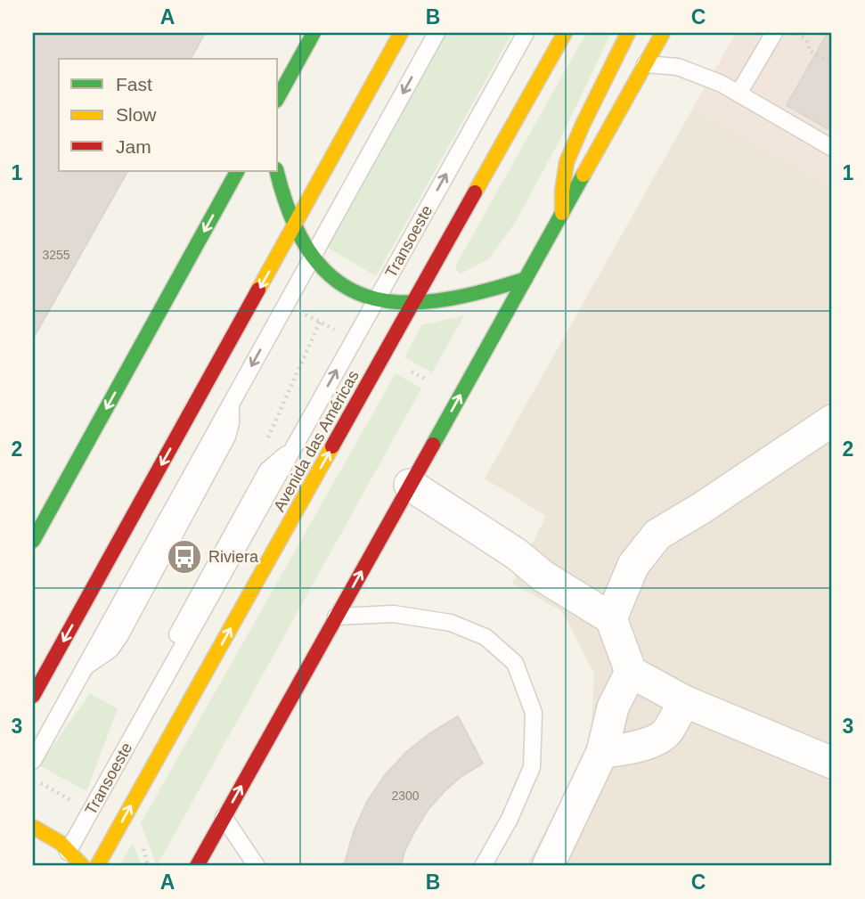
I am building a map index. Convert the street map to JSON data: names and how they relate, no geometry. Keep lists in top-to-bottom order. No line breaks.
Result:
{"streets":{"main road":["Avenida das Américas"],"lane":["Transoeste"]},"places":{"bus stop":["Riviera"]},"house_numbers":["3255","2300"],"legend":["Fast","Slow","Jam"],"grid":{"columns":["A","B","C"],"rows":["1","2","3"]}}
